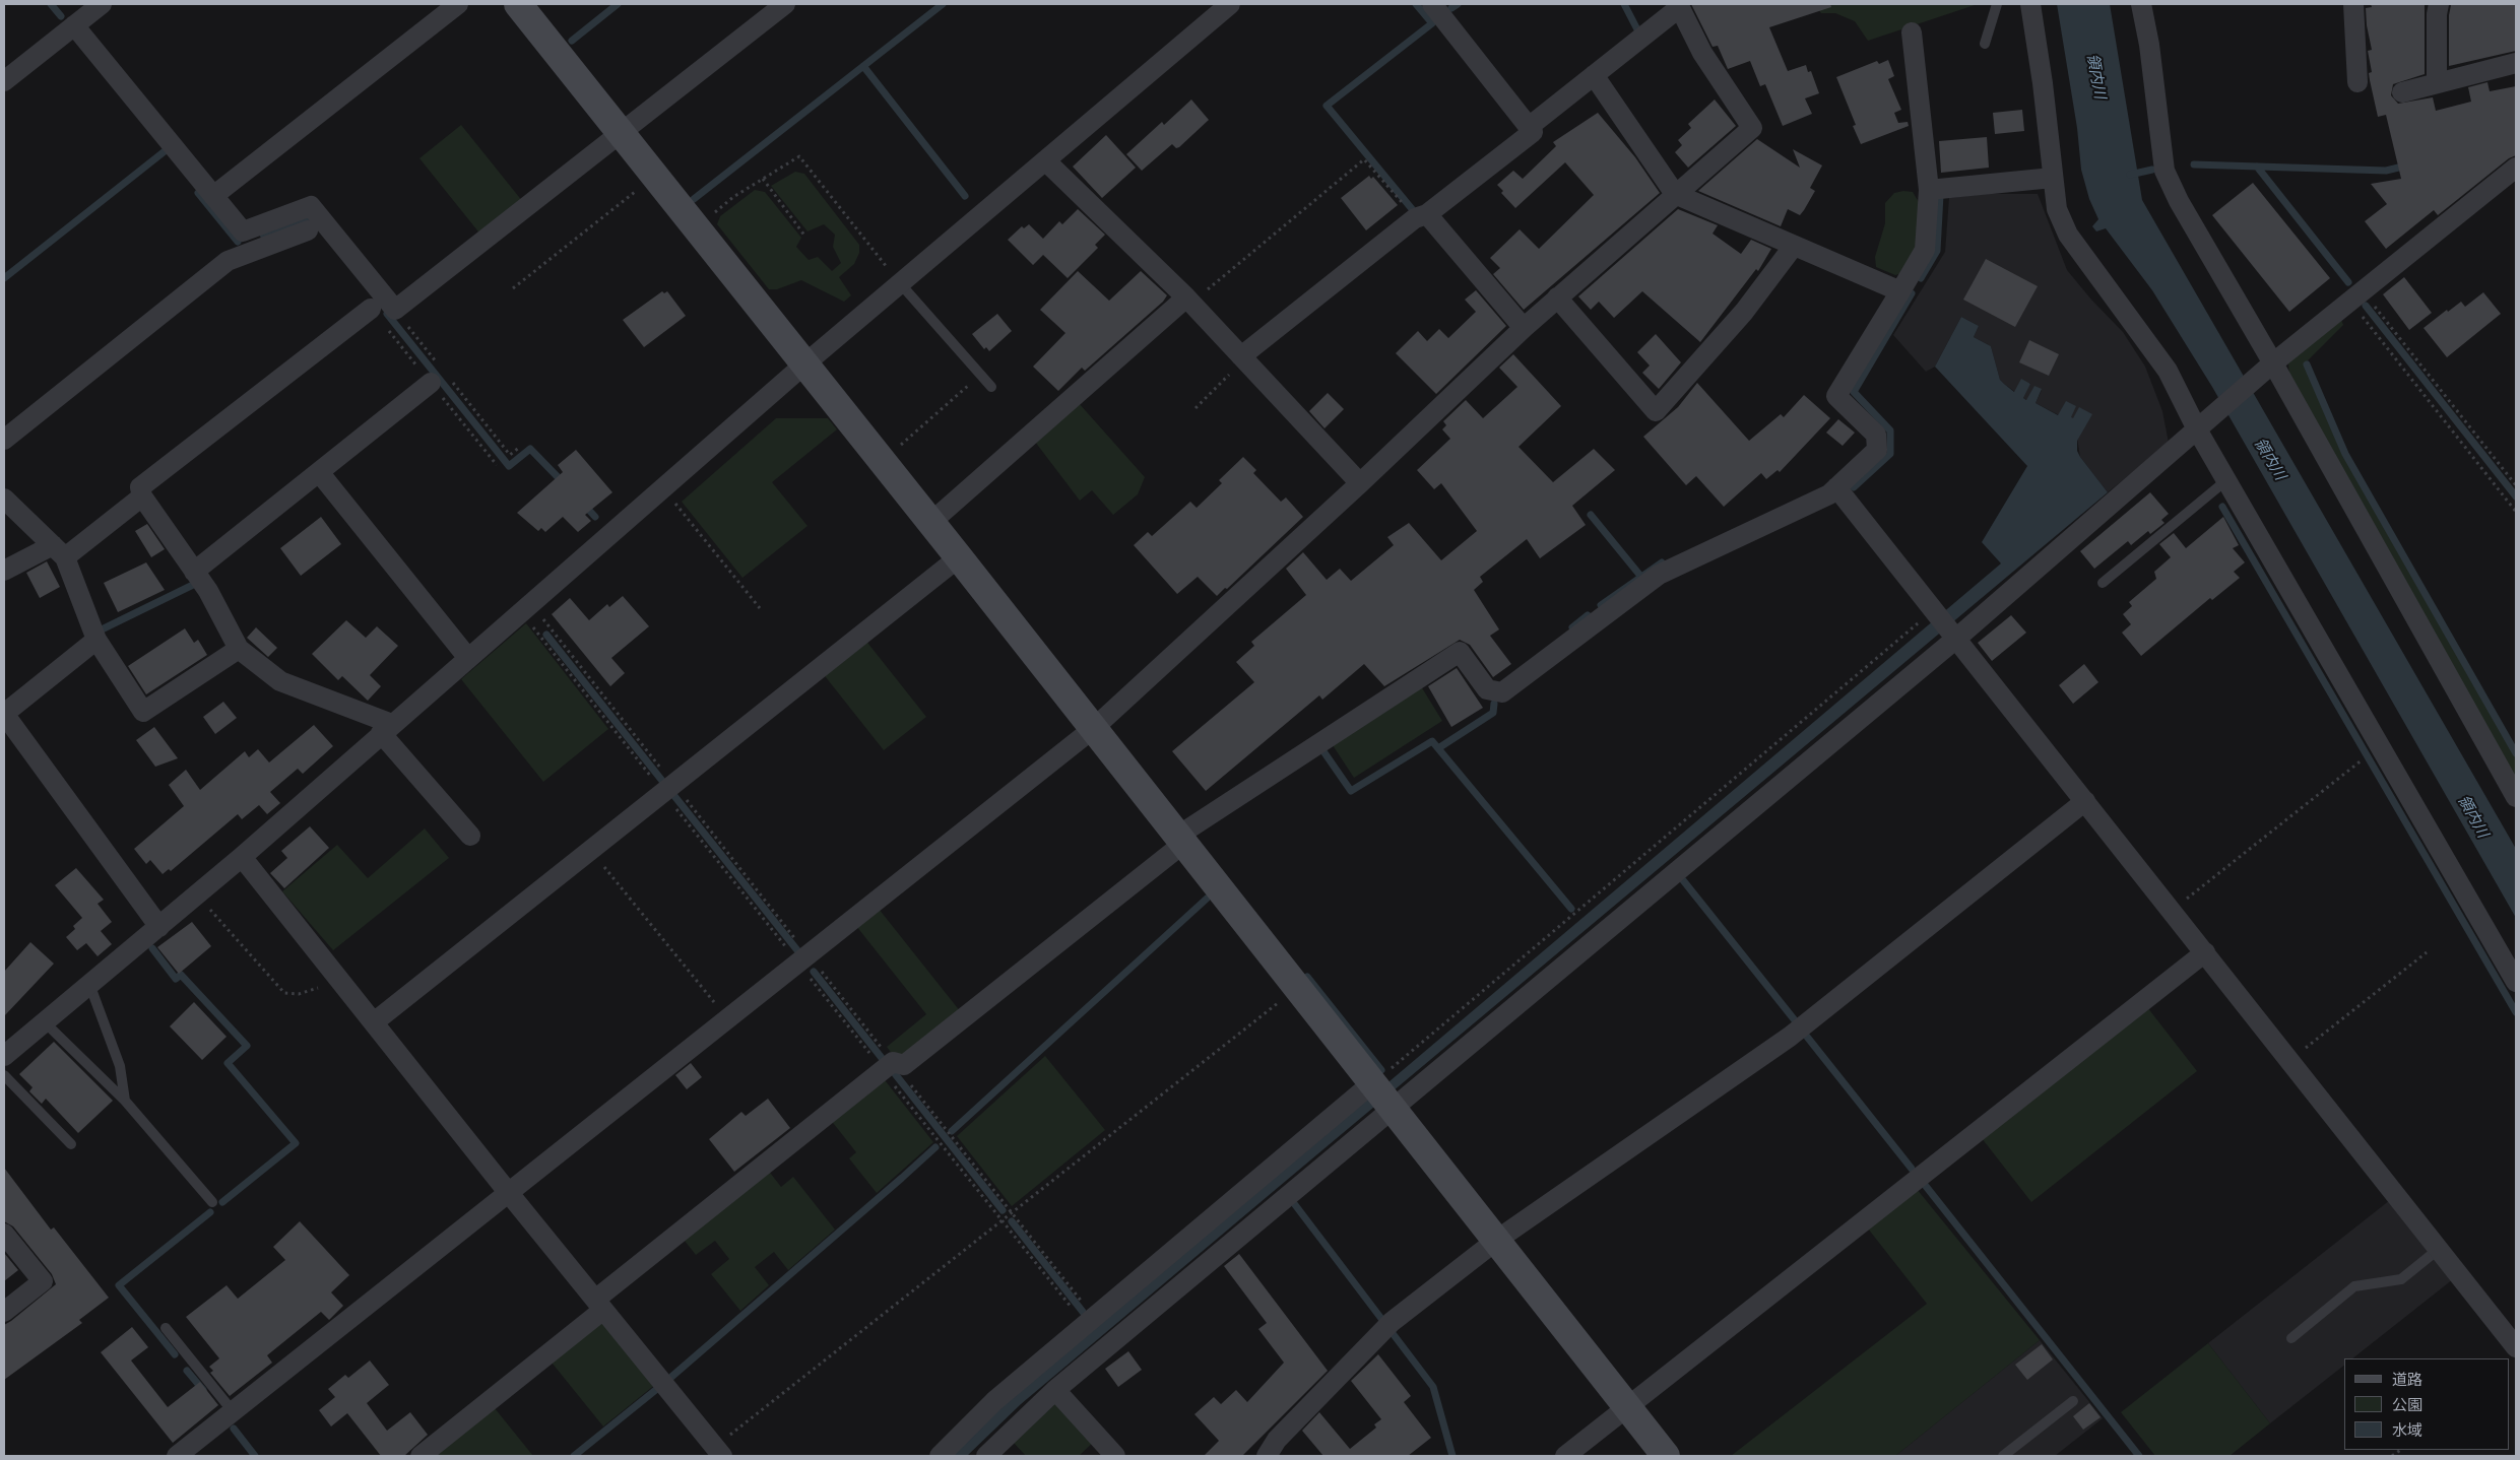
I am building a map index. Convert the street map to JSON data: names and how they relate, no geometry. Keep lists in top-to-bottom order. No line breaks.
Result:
{"water":["領内川"],"legend":["道路","公園","水域"]}
